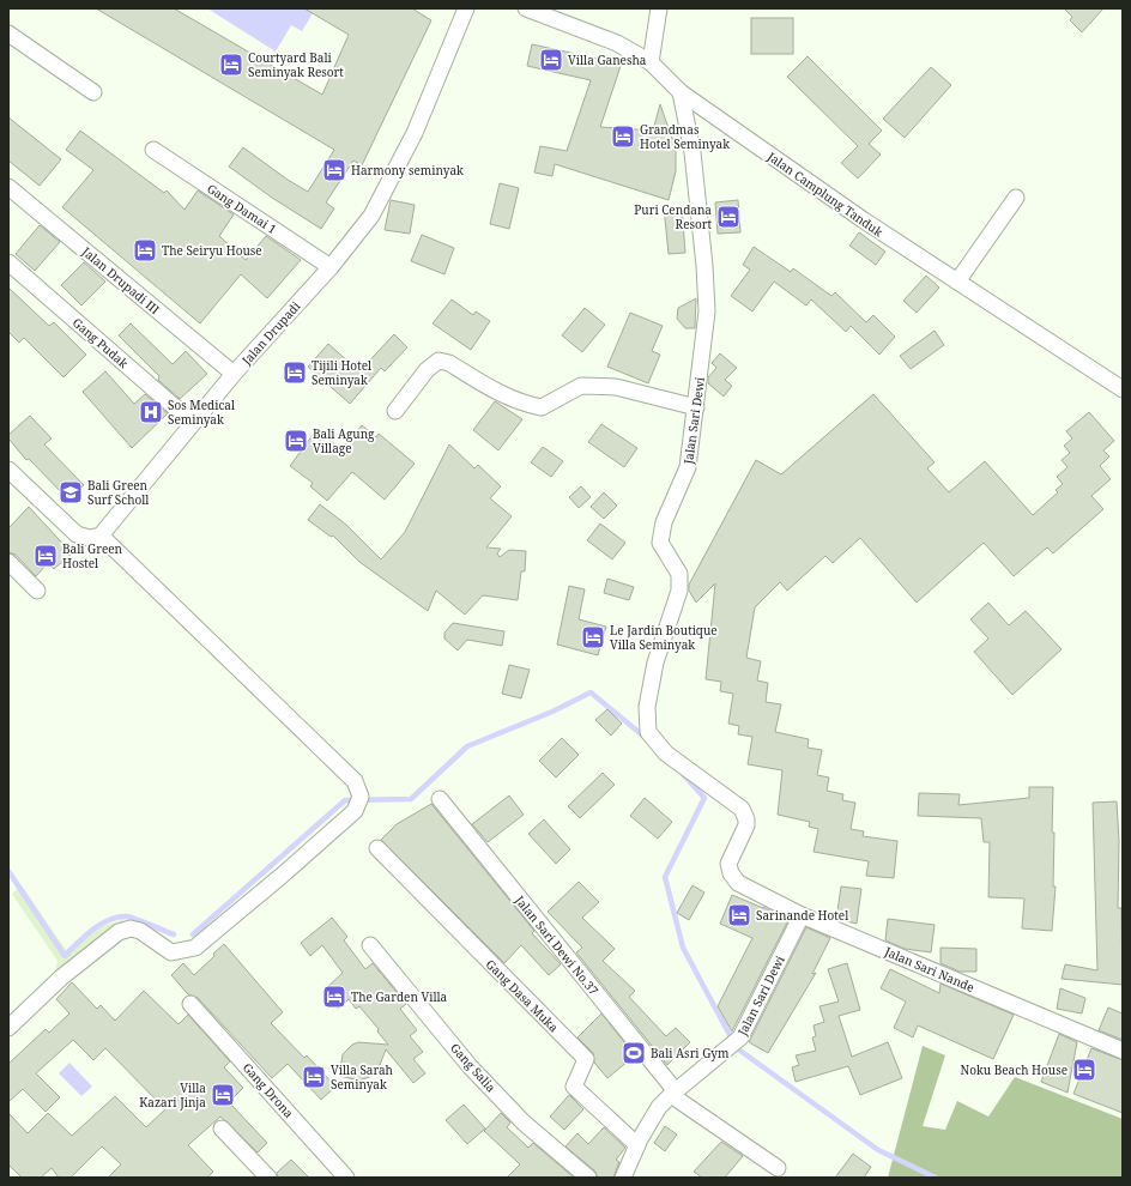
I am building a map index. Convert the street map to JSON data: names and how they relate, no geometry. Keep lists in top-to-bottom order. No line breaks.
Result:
{"streets":{"street":["Jalan Camplung Tanduk","Gang Damai 1","Jalan Drupadi III","Jalan Drupadi","Gang Pudak","Jalan Sari Dewi","Jalan Sari Dewi No.37","Jalan Sari Nande","Gang Dasa Muka","Gang Salia","Gang Drona"]},"crossings":[["Jalan Camplung Tanduk","Jalan Sari Dewi"],["Gang Damai 1","Jalan Drupadi"],["Jalan Drupadi III","Jalan Drupadi"],["Jalan Drupadi","Gang Pudak"],["Jalan Sari Dewi","Jalan Sari Dewi No.37"],["Jalan Sari Dewi","Jalan Sari Nande"],["Jalan Sari Dewi","Gang Dasa Muka"]],"places":{"hotel":["Villa Ganesha","Courtyard Bali Seminyak Resort","Grandmas Hotel Seminyak","Harmony seminyak","Puri Cendana Resort","The Seiryu House","Tijili Hotel Seminyak","Bali Agung Village","Bali Green Hostel","Le Jardin Boutique Villa Seminyak","Sarinande Hotel","The Garden Villa","Noku Beach House","Villa Sarah Seminyak","Villa Kazari Jinja"],"hospital":["Sos Medical Seminyak"],"school or university":["Bali Green Surf Scholl"],"sports":["Bali Asri Gym"]}}
